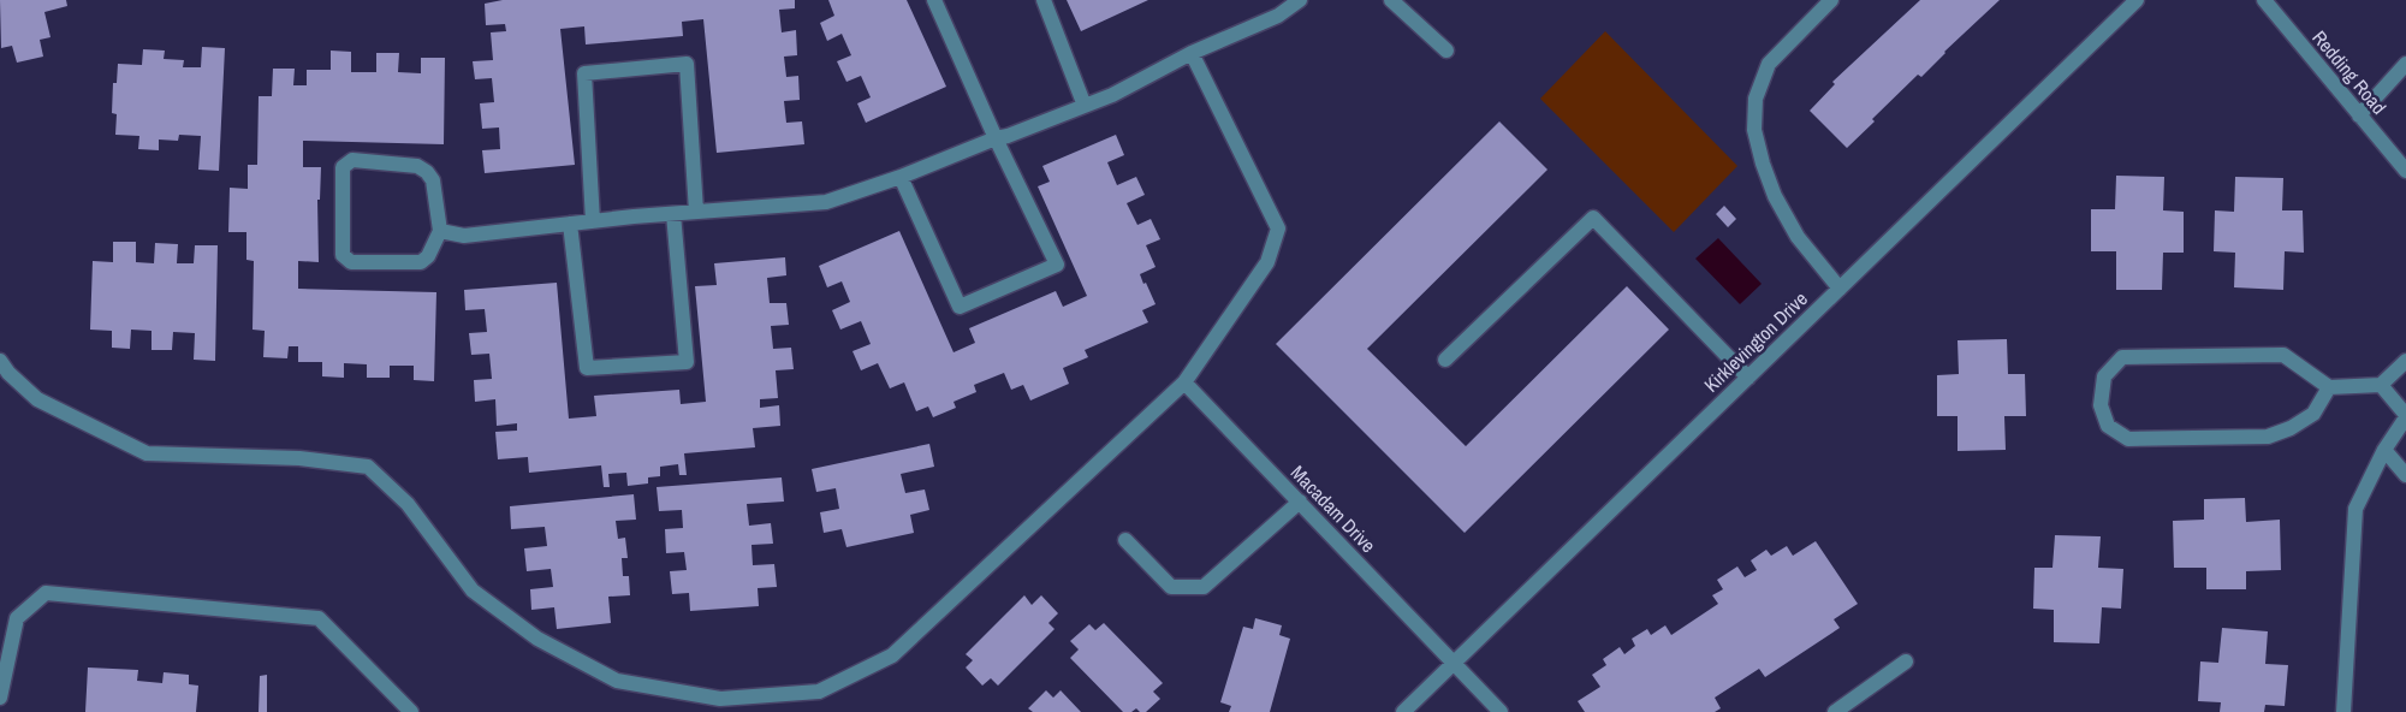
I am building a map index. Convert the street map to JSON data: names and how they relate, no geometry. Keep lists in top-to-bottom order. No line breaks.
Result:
{"streets":{"street":["Redding Road","Kirklevington Drive","Macadam Drive"]},"crossings":[["Kirklevington Drive","Macadam Drive"]]}
